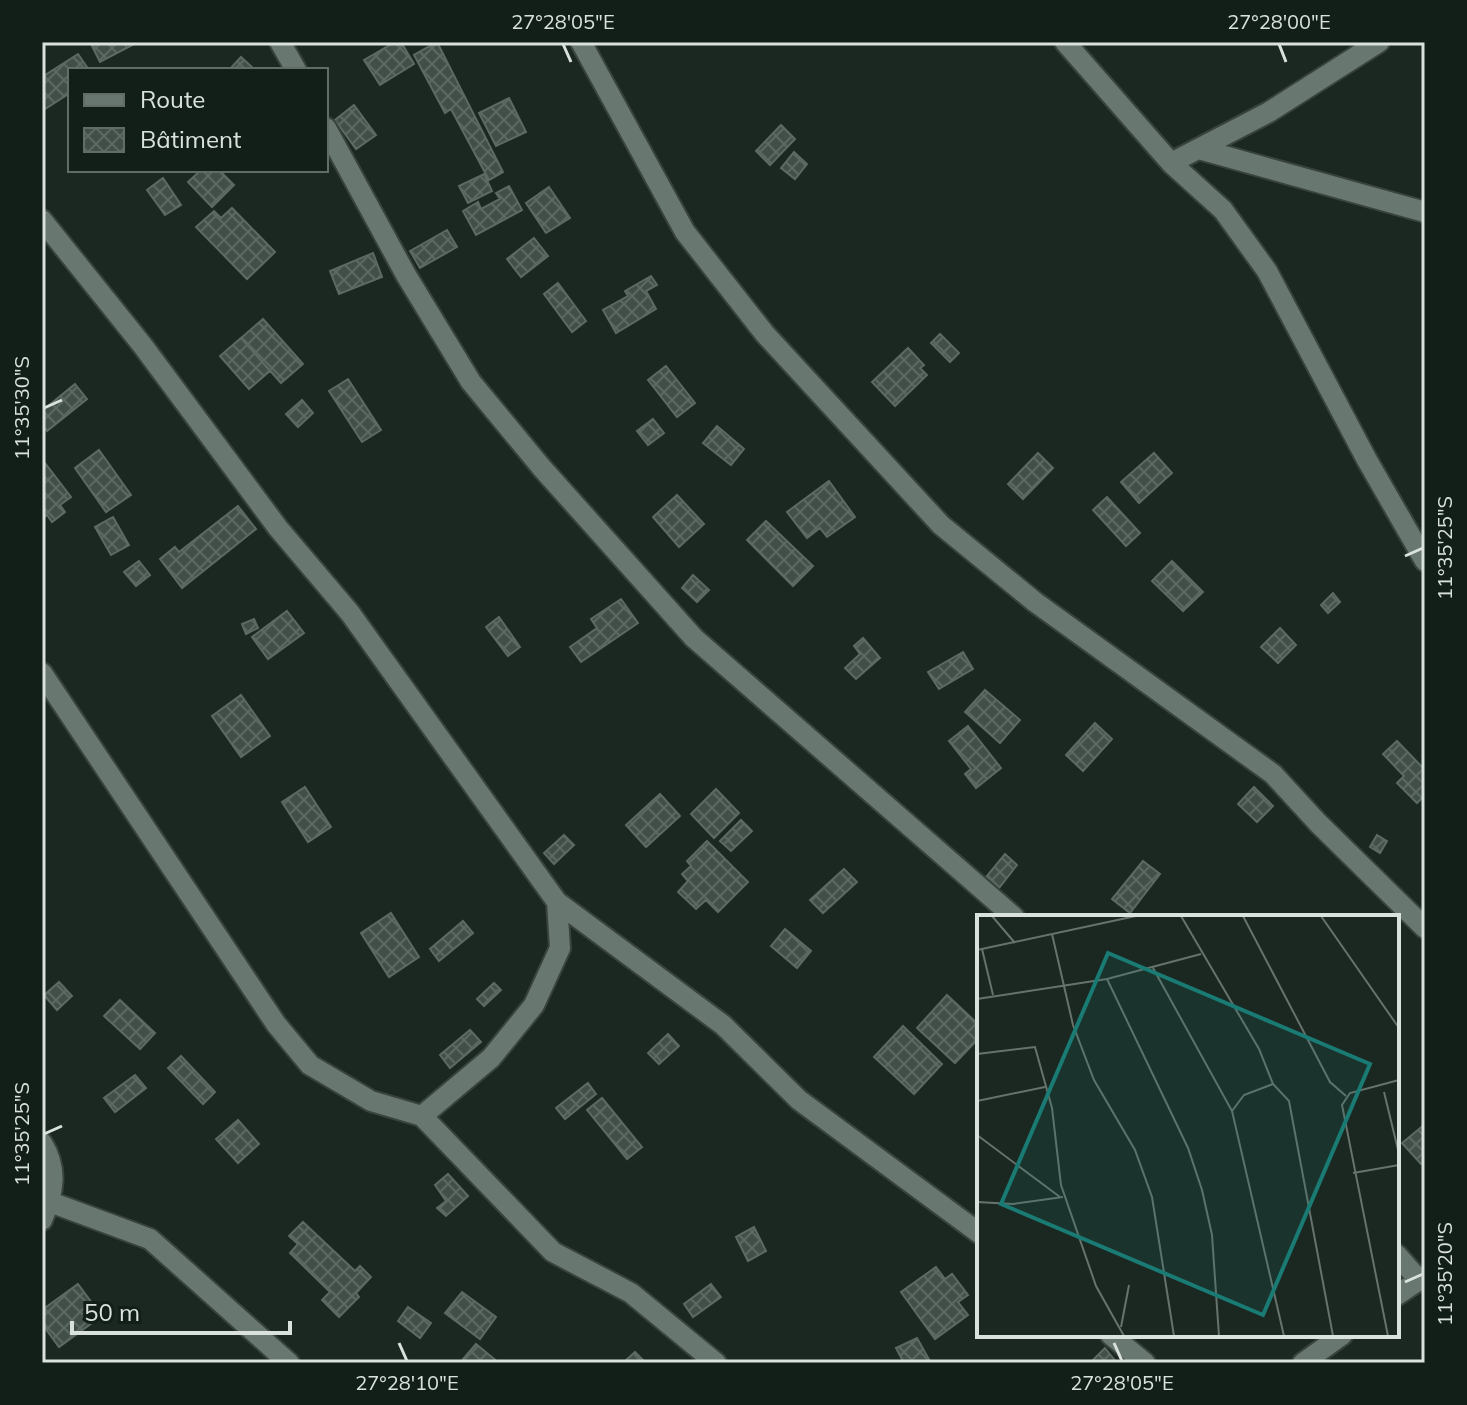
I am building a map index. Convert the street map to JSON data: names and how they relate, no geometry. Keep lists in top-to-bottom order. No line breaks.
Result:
{"legend":["Route","Bâtiment"],"scale_bar":"50 m","coordinates":["27°28'05\"E","27°28'00\"E","11°35'30\"S","11°35'25\"S","11°35'20\"S","27°28'10\"E"]}
